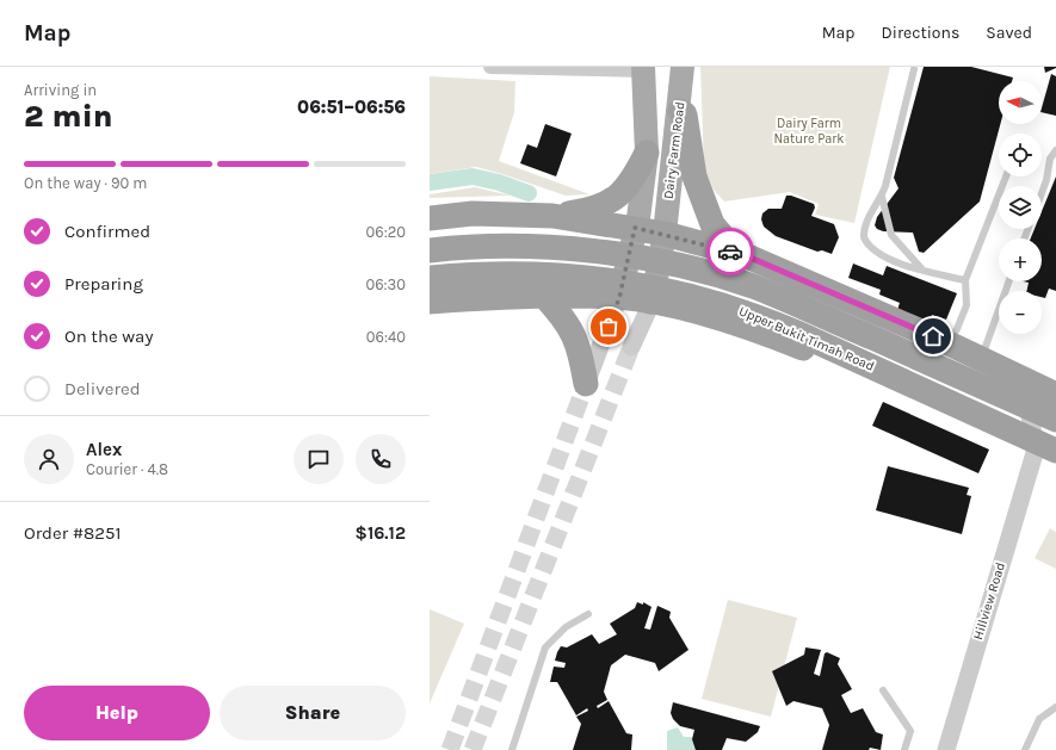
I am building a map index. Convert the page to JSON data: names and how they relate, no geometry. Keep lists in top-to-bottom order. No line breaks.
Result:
{"streets":{"highway":["Upper Bukit Timah Road"],"main road":["Dairy Farm Road"],"street":["Hillview Road"]},"crossings":[["Upper Bukit Timah Road","Hillview Road"]],"parks":["Dairy Farm Nature Park"],"north":"left","page":{"header":"Map","nav":["Map","Directions","Saved"],"heading":["2 min","Arriving in","06:51–06:56"],"panel":["Alex","Courier · 4.8","Order #8251","$16.12"],"map_buttons":["+","−"],"bar":"On the way · 90 m","list":[["Confirmed","06:20"],["Preparing","06:30"],["On the way","06:40"],"Delivered"],"buttons":["Help","Share"]}}
